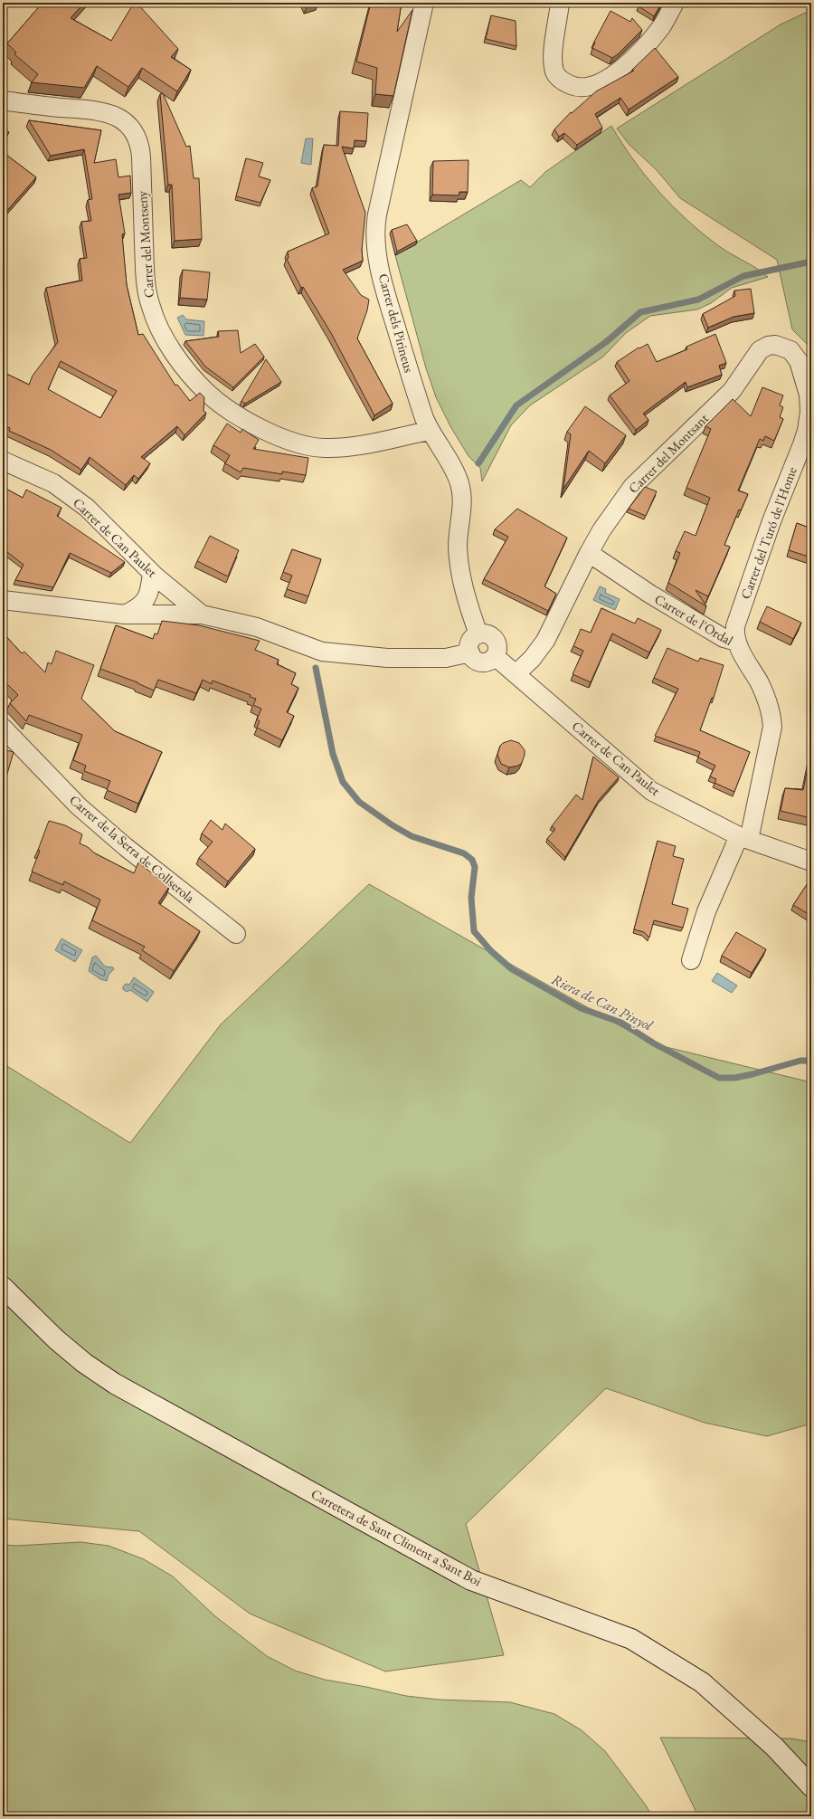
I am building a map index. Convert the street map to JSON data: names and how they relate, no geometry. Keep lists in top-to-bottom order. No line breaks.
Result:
{"streets":{"street":["Carrer del Montseny","Carrer dels Pirineus","Carrer del Montsant","Carrer del Turó de l'Home","Carrer de Can Paulet","Carrer de l'Ordal","Carrer de la Serra de Collserola","Carretera de Sant Climent a Sant Boi"]},"crossings":[["Carrer del Montseny","Carrer dels Pirineus"],["Carrer dels Pirineus","Carrer de Can Paulet"],["Carrer del Montsant","Carrer del Turó de l'Home"],["Carrer del Montsant","Carrer de Can Paulet"],["Carrer del Montsant","Carrer de l'Ordal"],["Carrer del Turó de l'Home","Carrer de l'Ordal"],["Carrer de Can Paulet","Carrer de l'Ordal"]],"water":["Riera de Can Pinyol"]}
